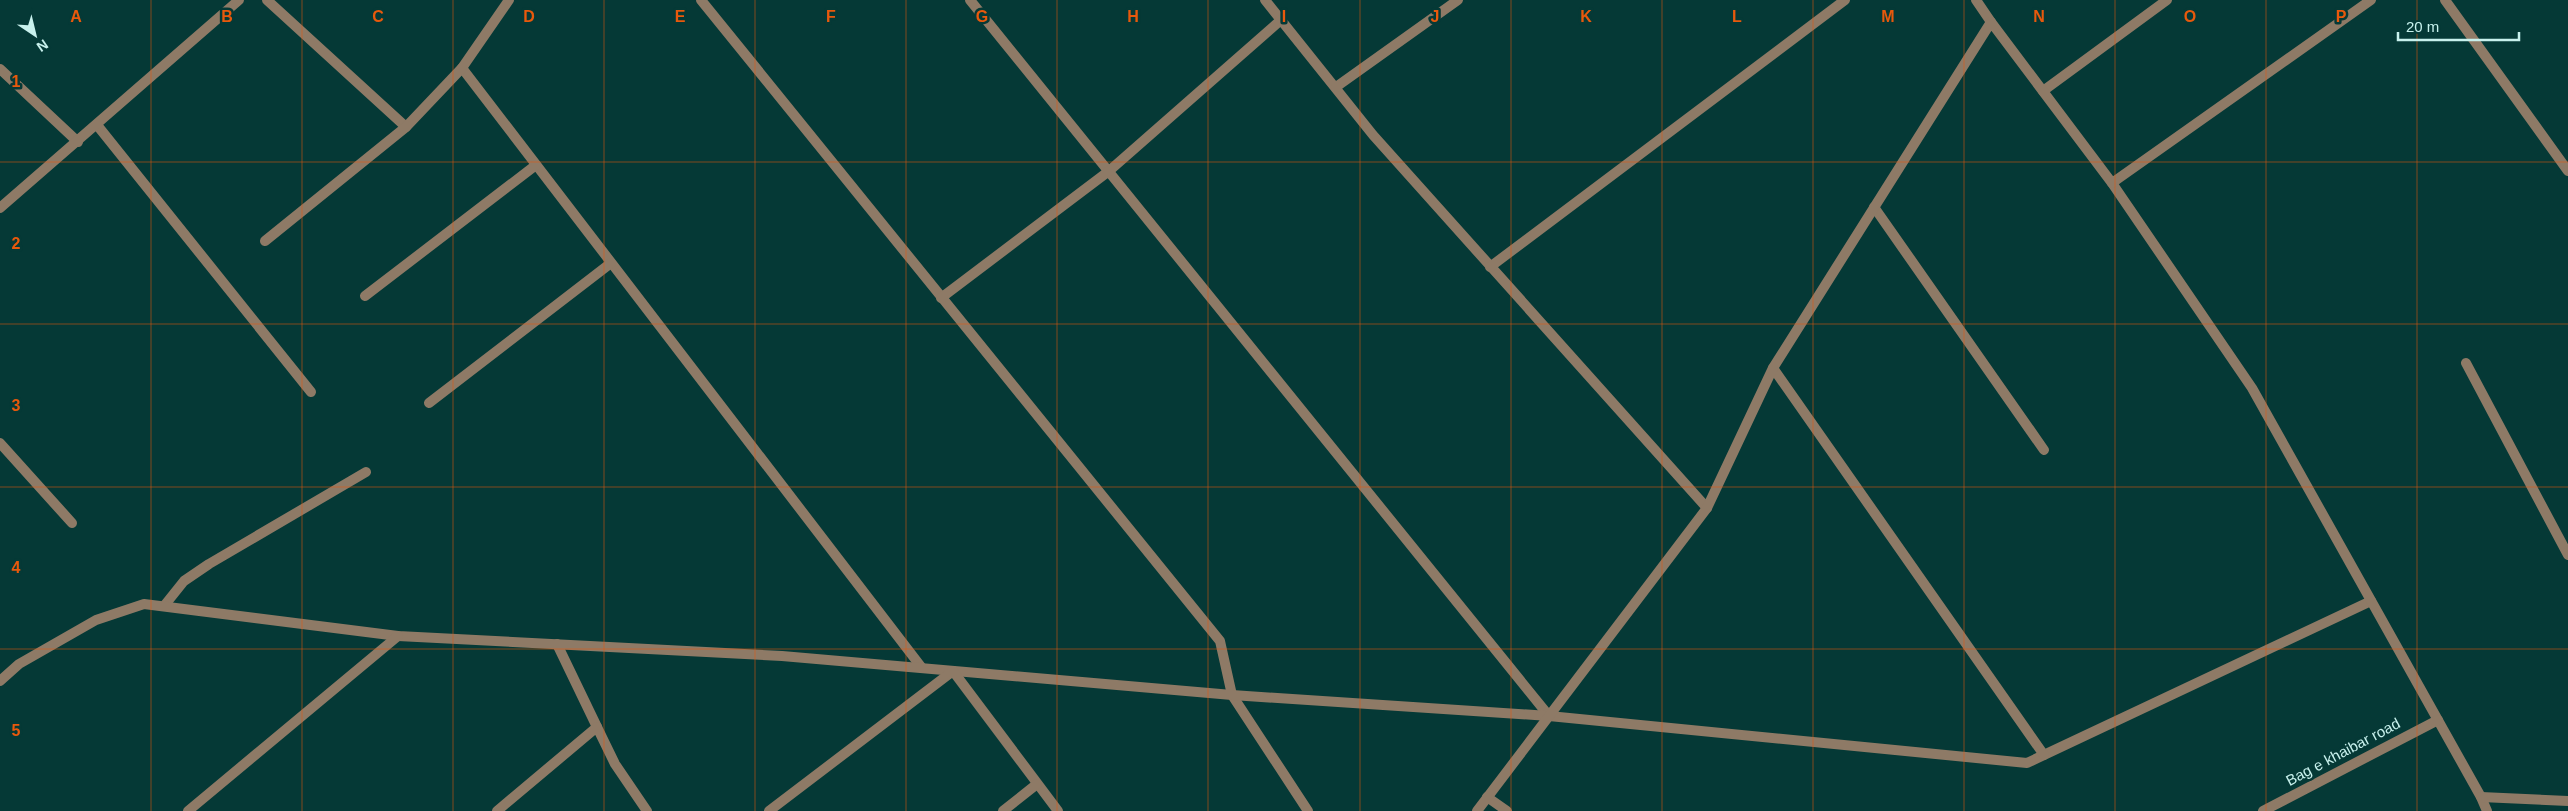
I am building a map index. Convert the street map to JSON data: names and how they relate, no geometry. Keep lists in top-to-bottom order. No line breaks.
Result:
{"streets":{"street":["Bag e khaibar road"]},"scale_bar":"20 m","north":"bottom right","grid":{"columns":["A","B","C","D","E","F","G","H","I","J","K","L","M","N","O","P"],"rows":["1","2","3","4","5"]}}
